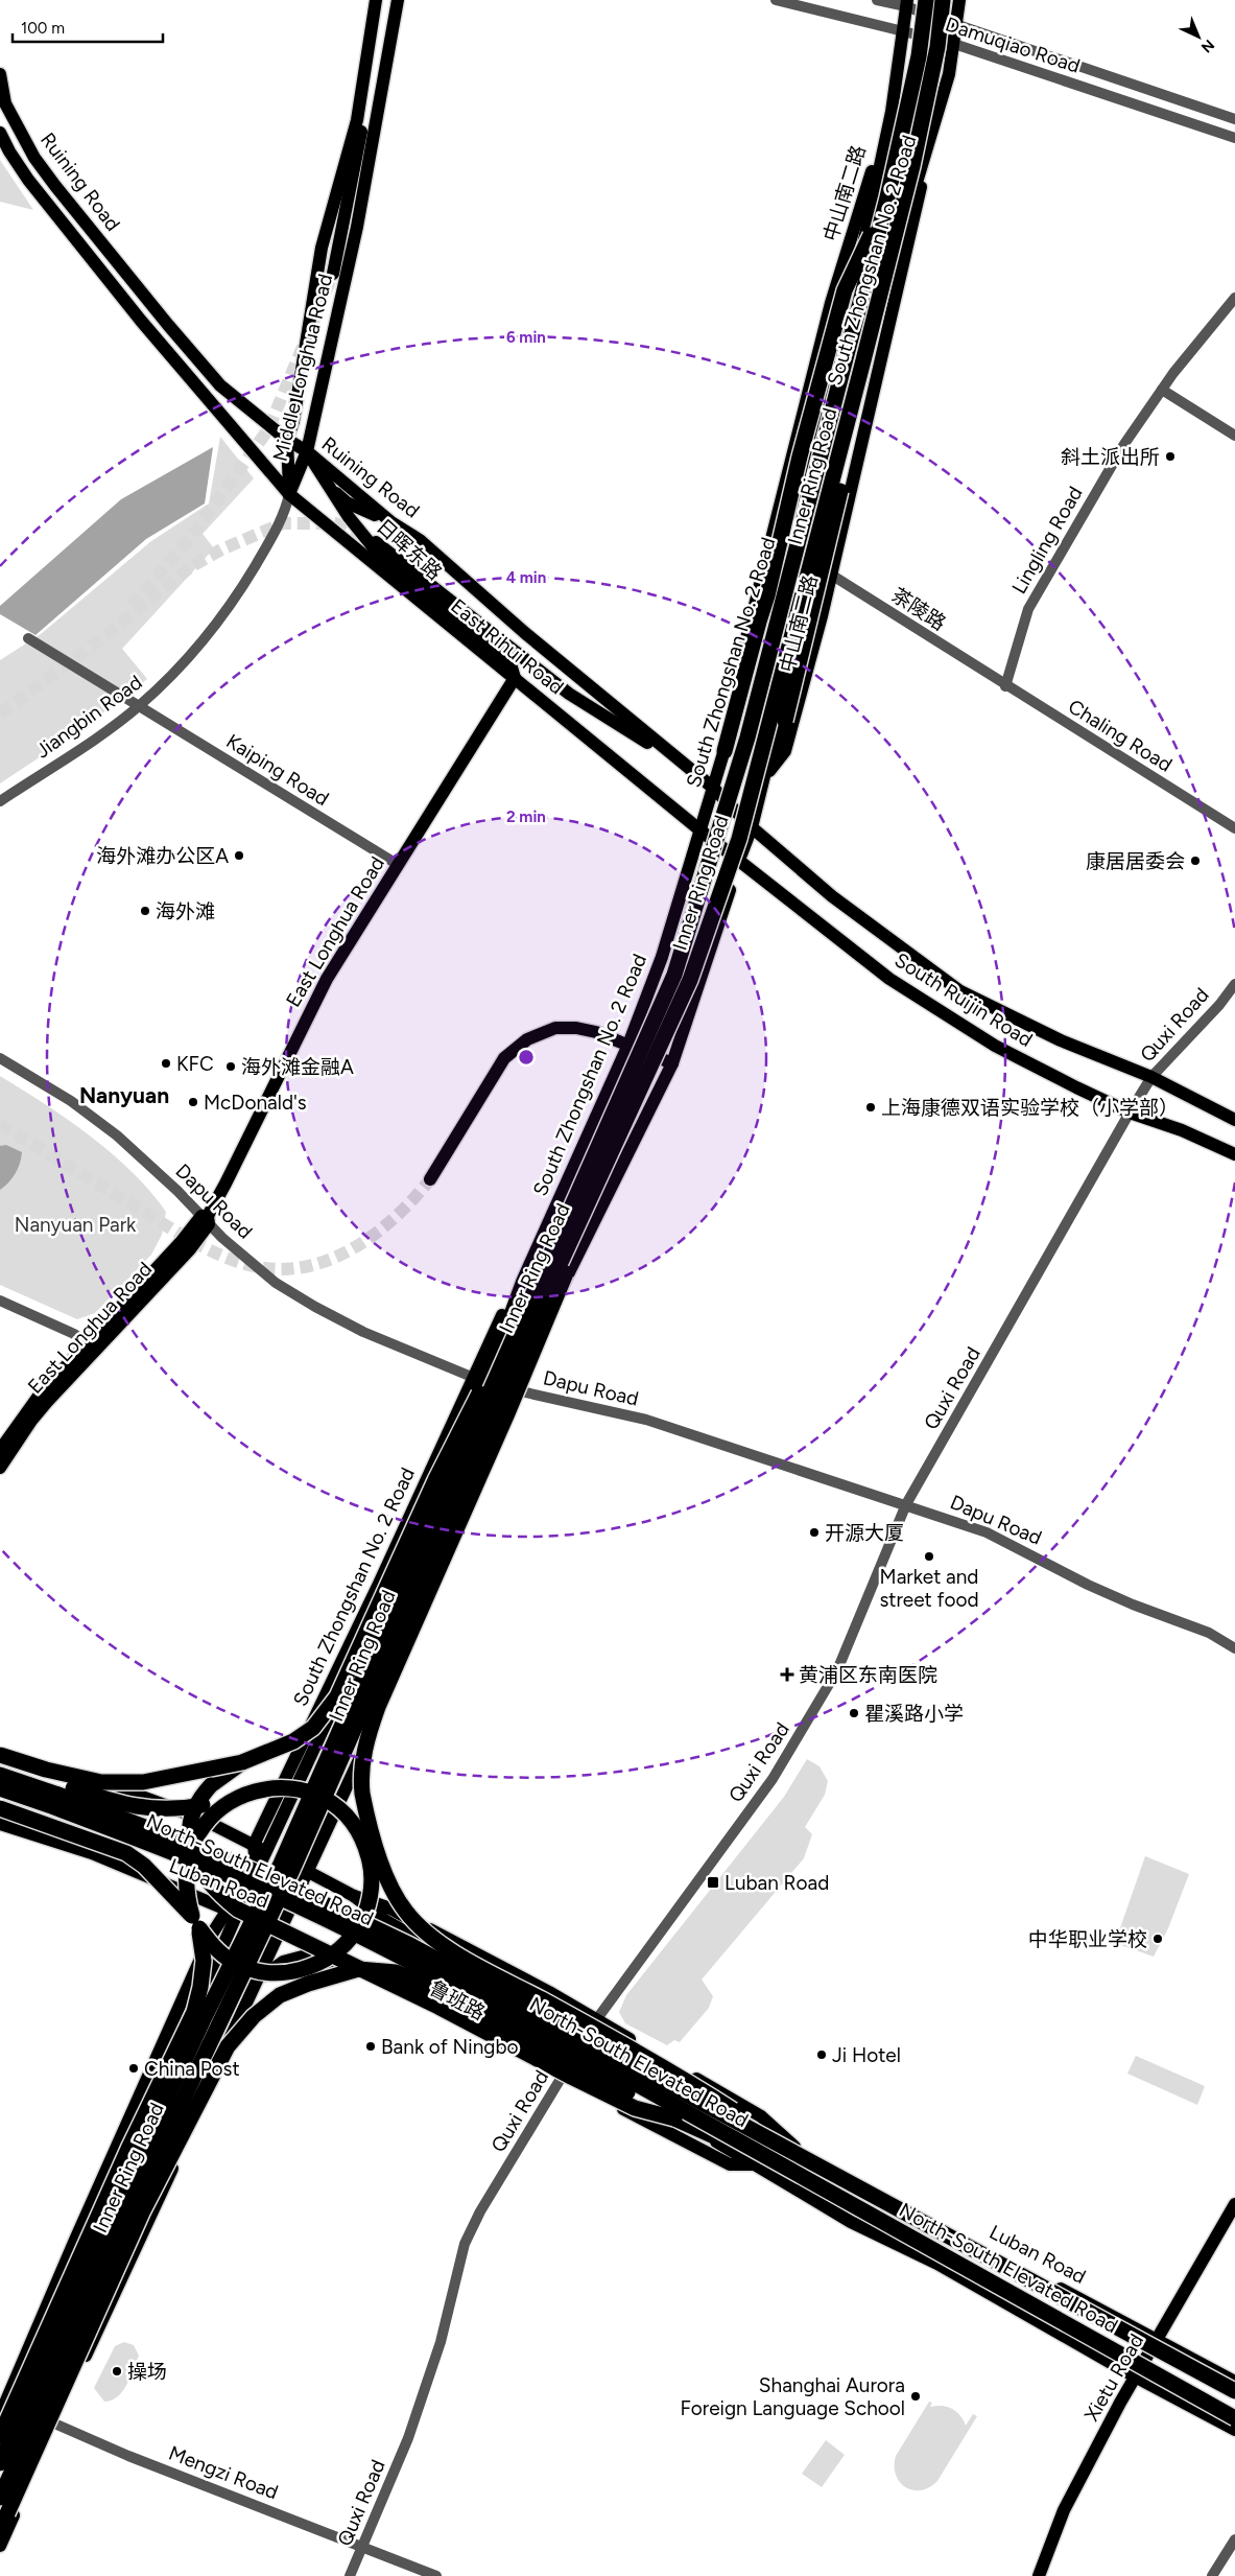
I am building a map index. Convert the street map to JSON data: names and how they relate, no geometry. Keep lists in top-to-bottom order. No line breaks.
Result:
{"streets":{"highway":["Inner Ring Road","North-South Elevated Road"],"main road":["Ruining Road","中山南二路","South Zhongshan No. 2 Road","Middle Longhua Road","日晖东路","East Rihui Road","East Longhua Road","South Ruijin Road","Luban Road","Xietu Road"],"street":["Damuqiao Road","Lingling Road","茶陵路","Jiangbin Road","Chaling Road","Kaiping Road","Quxi Road","Dapu Road","Mengzi Road"]},"crossings":[["Damuqiao Road","South Zhongshan No. 2 Road"],["Ruining Road","Middle Longhua Road"],["Ruining Road","日晖东路"],["Ruining Road","East Rihui Road"],["Ruining Road","Jiangbin Road"],["中山南二路","South Zhongshan No. 2 Road"],["中山南二路","茶陵路"],["South Zhongshan No. 2 Road","East Rihui Road"],["South Zhongshan No. 2 Road","South Ruijin Road"],["South Zhongshan No. 2 Road","Dapu Road"],["South Zhongshan No. 2 Road","Luban Road"],["South Zhongshan No. 2 Road","Mengzi Road"],["Middle Longhua Road","日晖东路"],["Middle Longhua Road","East Rihui Road"],["Middle Longhua Road","Jiangbin Road"],["Lingling Road","茶陵路"],["Lingling Road","Chaling Road"],["日晖东路","East Rihui Road"],["日晖东路","East Longhua Road"],["茶陵路","Chaling Road"],["East Rihui Road","Jiangbin Road"],["East Rihui Road","East Longhua Road"],["East Rihui Road","South Ruijin Road"],["Jiangbin Road","Kaiping Road"],["Kaiping Road","East Longhua Road"],["East Longhua Road","Dapu Road"],["South Ruijin Road","Quxi Road"],["Quxi Road","Dapu Road"],["Quxi Road","Luban Road"],["Quxi Road","Mengzi Road"],["North-South Elevated Road","Luban Road"],["Luban Road","Xietu Road"]],"districts":["Nanyuan"],"parks":["Nanyuan Park"],"places":{"other":["斜土派出所","海外滩办公区A","康居居委会","海外滩","KFC","海外滩金融A","McDonald's","上海康德双语实验学校（小学部）","开源大厦","Market and street food","瞿溪路小学","中华职业学校","Bank of Ningbo","Ji Hotel","China Post","操场","Shanghai Aurora Foreign Language School"],"health":["黄浦区东南医院"],"transit":["Luban Road"]},"scale_bar":"100 m","north":"bottom right","rings":["6 min","4 min","2 min"]}
